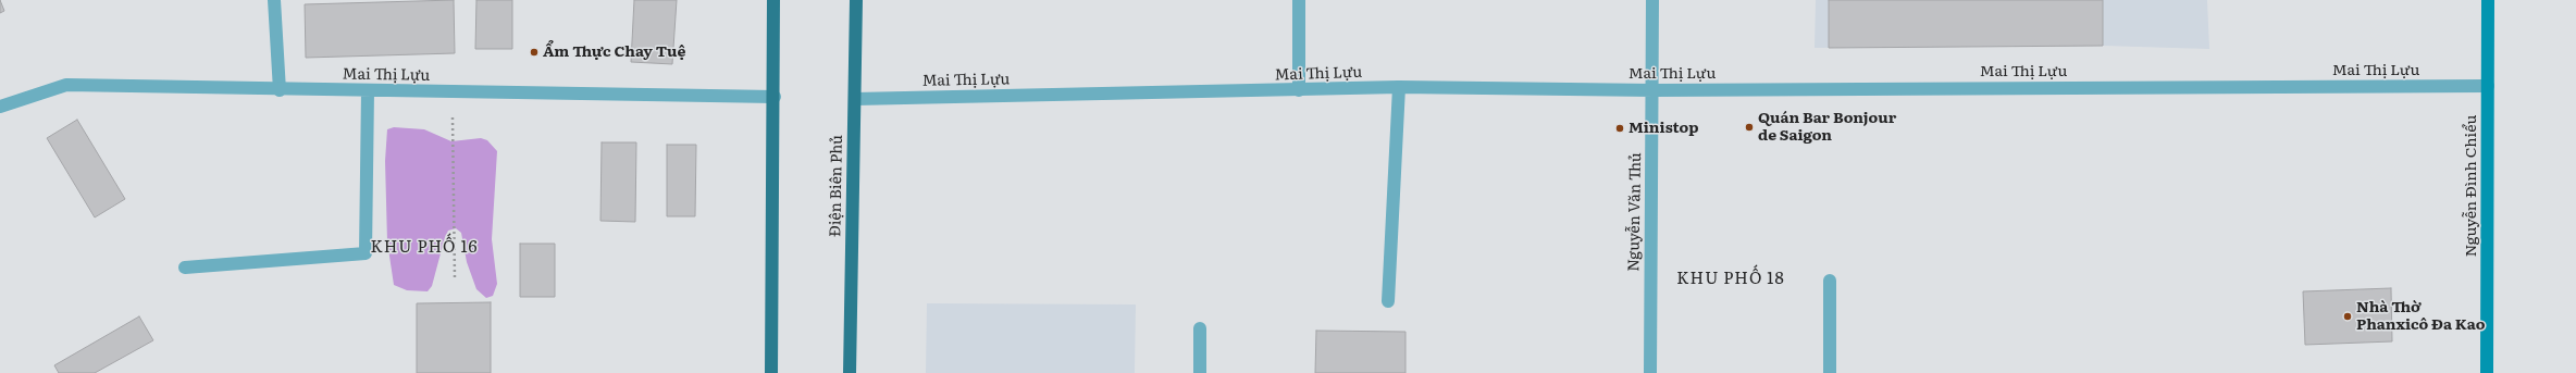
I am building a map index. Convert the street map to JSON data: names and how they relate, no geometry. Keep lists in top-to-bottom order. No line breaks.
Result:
{"streets":{"main road":["Ðiện Biên Phủ","Nguyễn Đình Chiểu"],"street":["Mai Thị Lựu","Nguyễn Văn Thủ"]},"crossings":[["Mai Thị Lựu","Ðiện Biên Phủ"],["Mai Thị Lựu","Nguyễn Đình Chiểu"],["Mai Thị Lựu","Nguyễn Văn Thủ"]],"districts":["KHU PHỐ 16","KHU PHỐ 18"],"places":["Ẩm Thực Chay Tuệ","Quán Bar Bonjour de Saigon","Ministop","Nhà Thờ Phanxicô Đa Kao"]}
